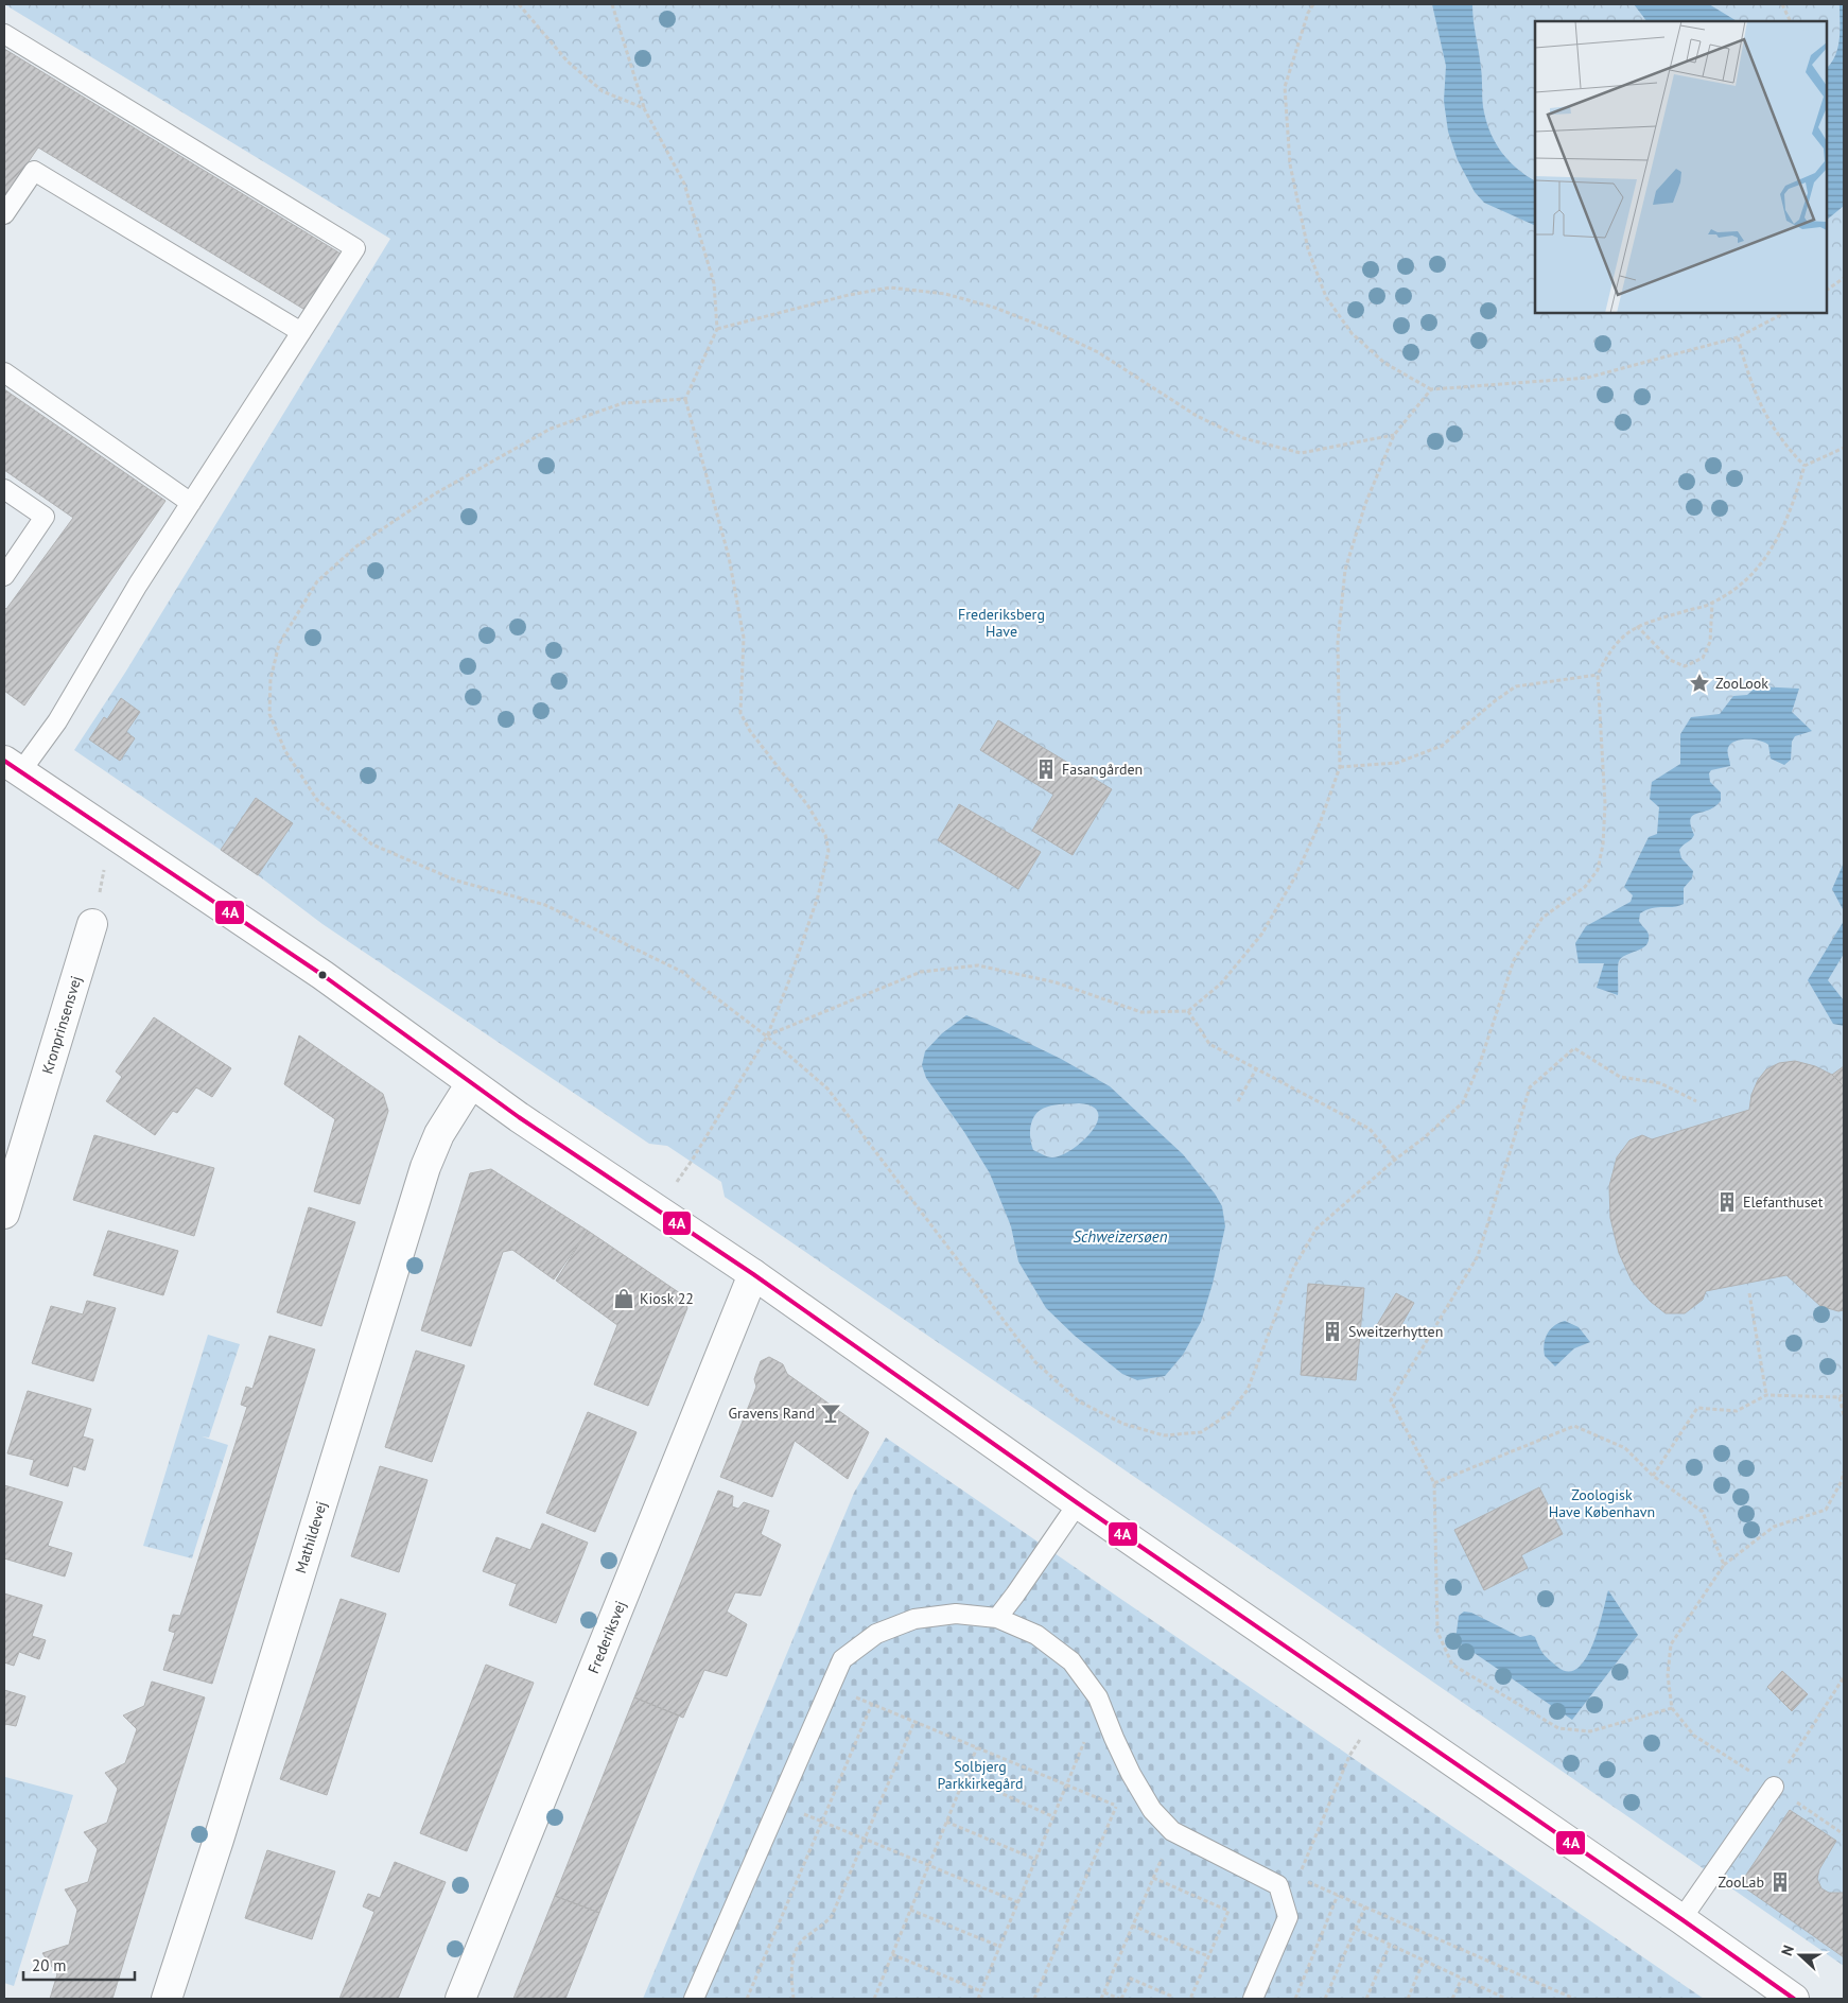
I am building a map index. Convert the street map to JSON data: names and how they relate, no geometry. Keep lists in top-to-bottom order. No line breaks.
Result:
{"streets":{"street":["Kronprinsensvej","Mathildevej","Frederiksvej"]},"water":["Schweizersøen"],"parks":["Frederiksberg Have","Zoologisk Have København","Solbjerg Parkkirkegård"],"places":{"place":["ZooLook"],"building":["Fasangården","Elefanthuset","Sweitzerhytten","ZooLab"],"shop":["Kiosk 22"],"bar":["Gravens Rand"]},"lines":["transit line 4A"],"scale_bar":"20 m","north":"left"}
